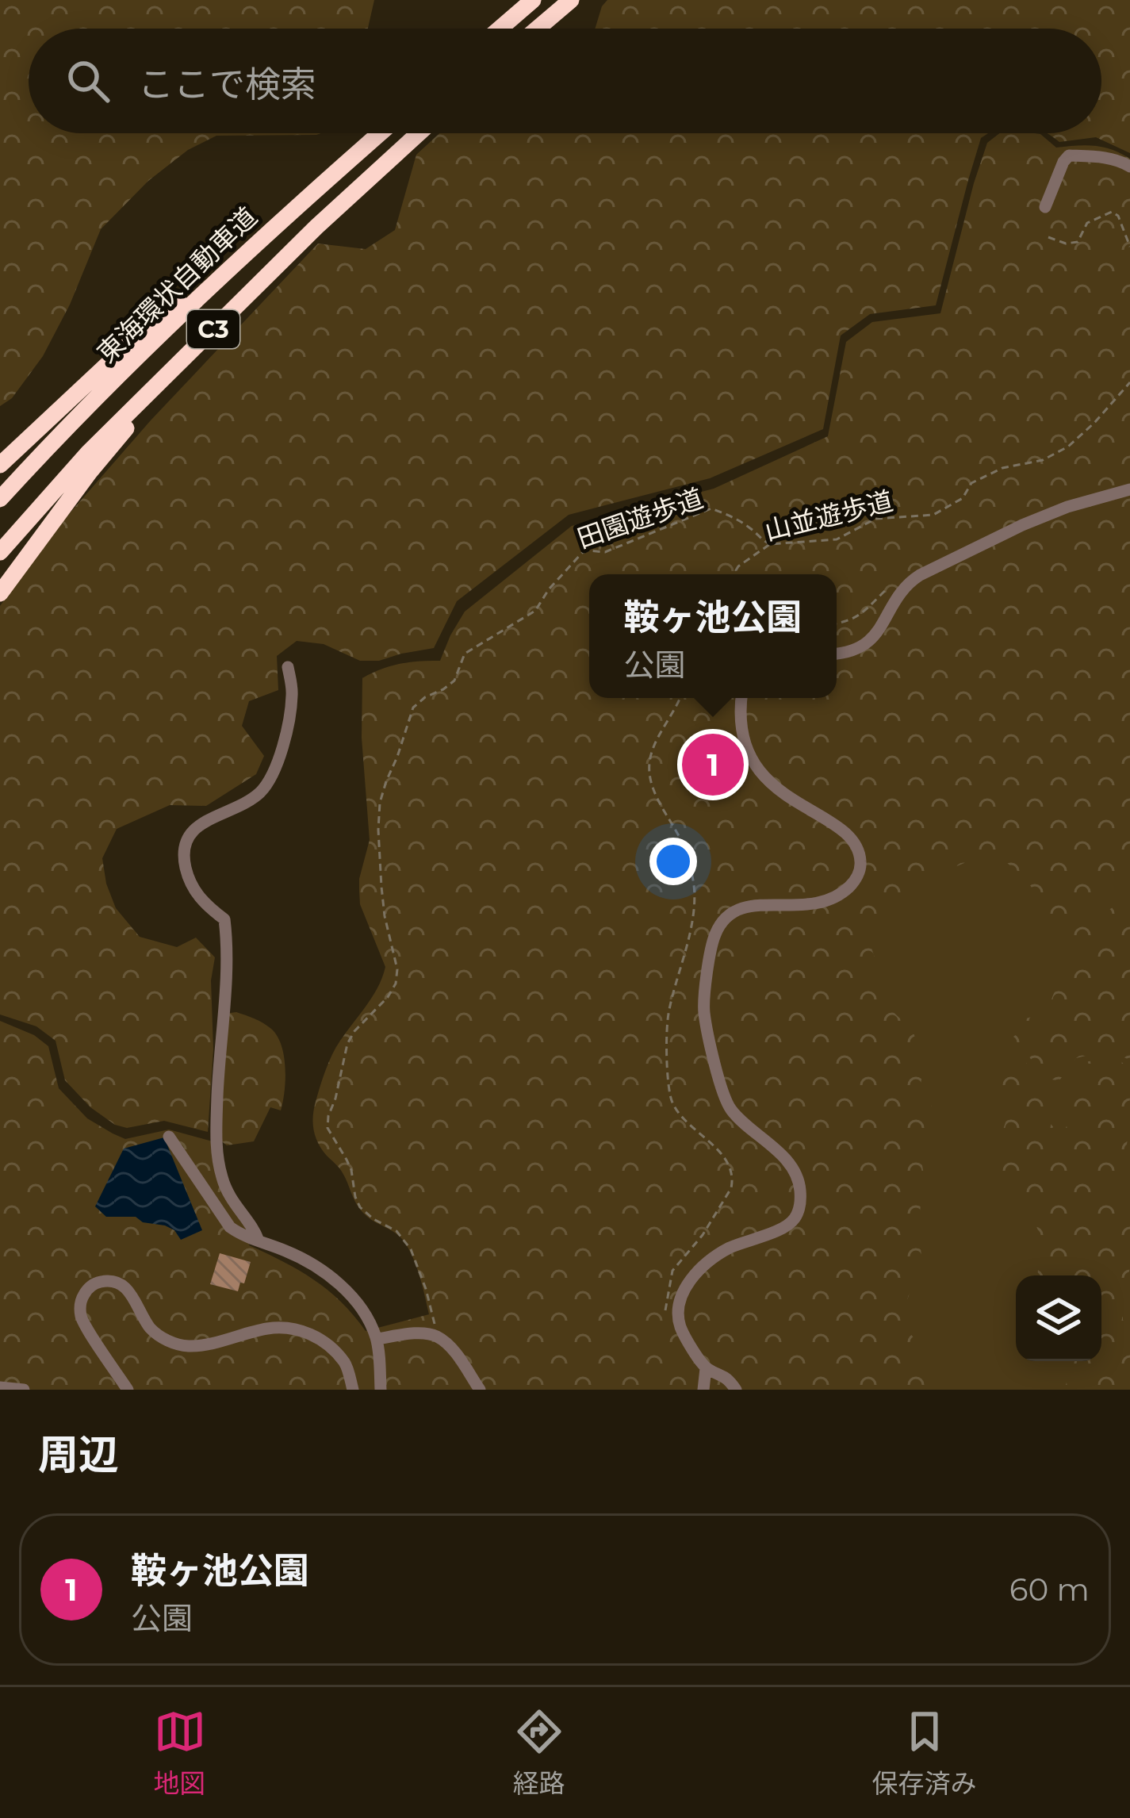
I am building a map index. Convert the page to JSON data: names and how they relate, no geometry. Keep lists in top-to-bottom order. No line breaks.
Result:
{"streets":{"highway":["東海環状自動車道","C3"],"path":["山並遊歩道","田園遊歩道"]},"crossings":[["山並遊歩道","田園遊歩道"]],"page":{"search":"ここで検索","popup":["鞍ヶ池公園","公園"],"pins":"1","heading":"周辺","list":[{"mark":"1","name":"鞍ヶ池公園","note":"公園","value":"60 m"}],"nav":["地図","経路","保存済み"]}}
